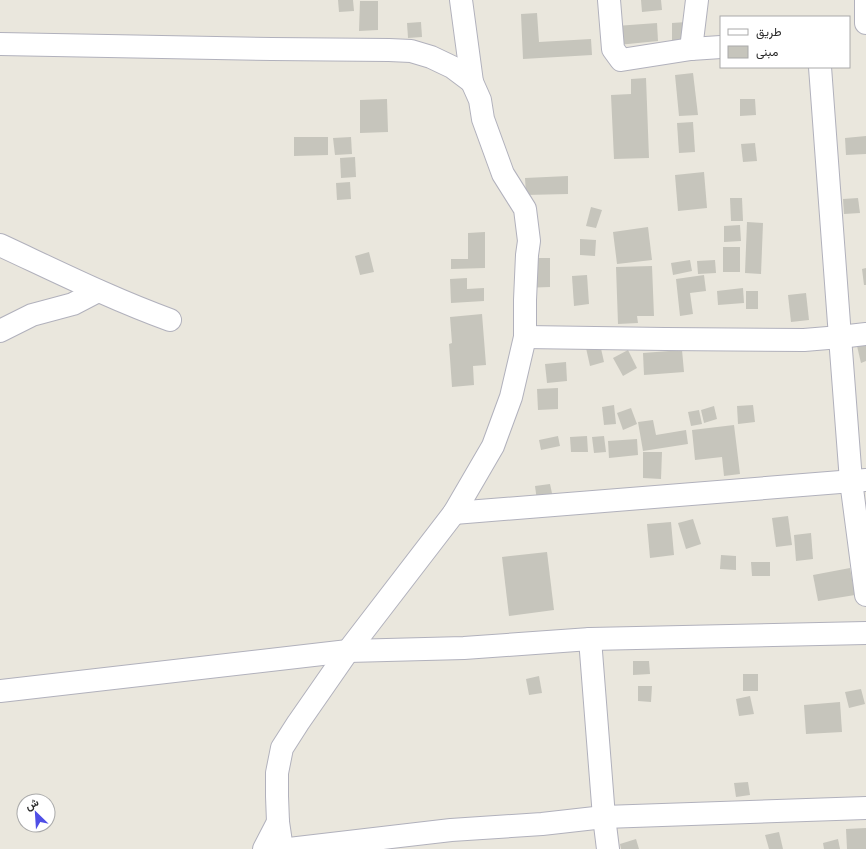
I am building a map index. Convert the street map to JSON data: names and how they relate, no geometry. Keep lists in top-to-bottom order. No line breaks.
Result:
{"legend":["طريق","مبنى"],"north":"top left"}
